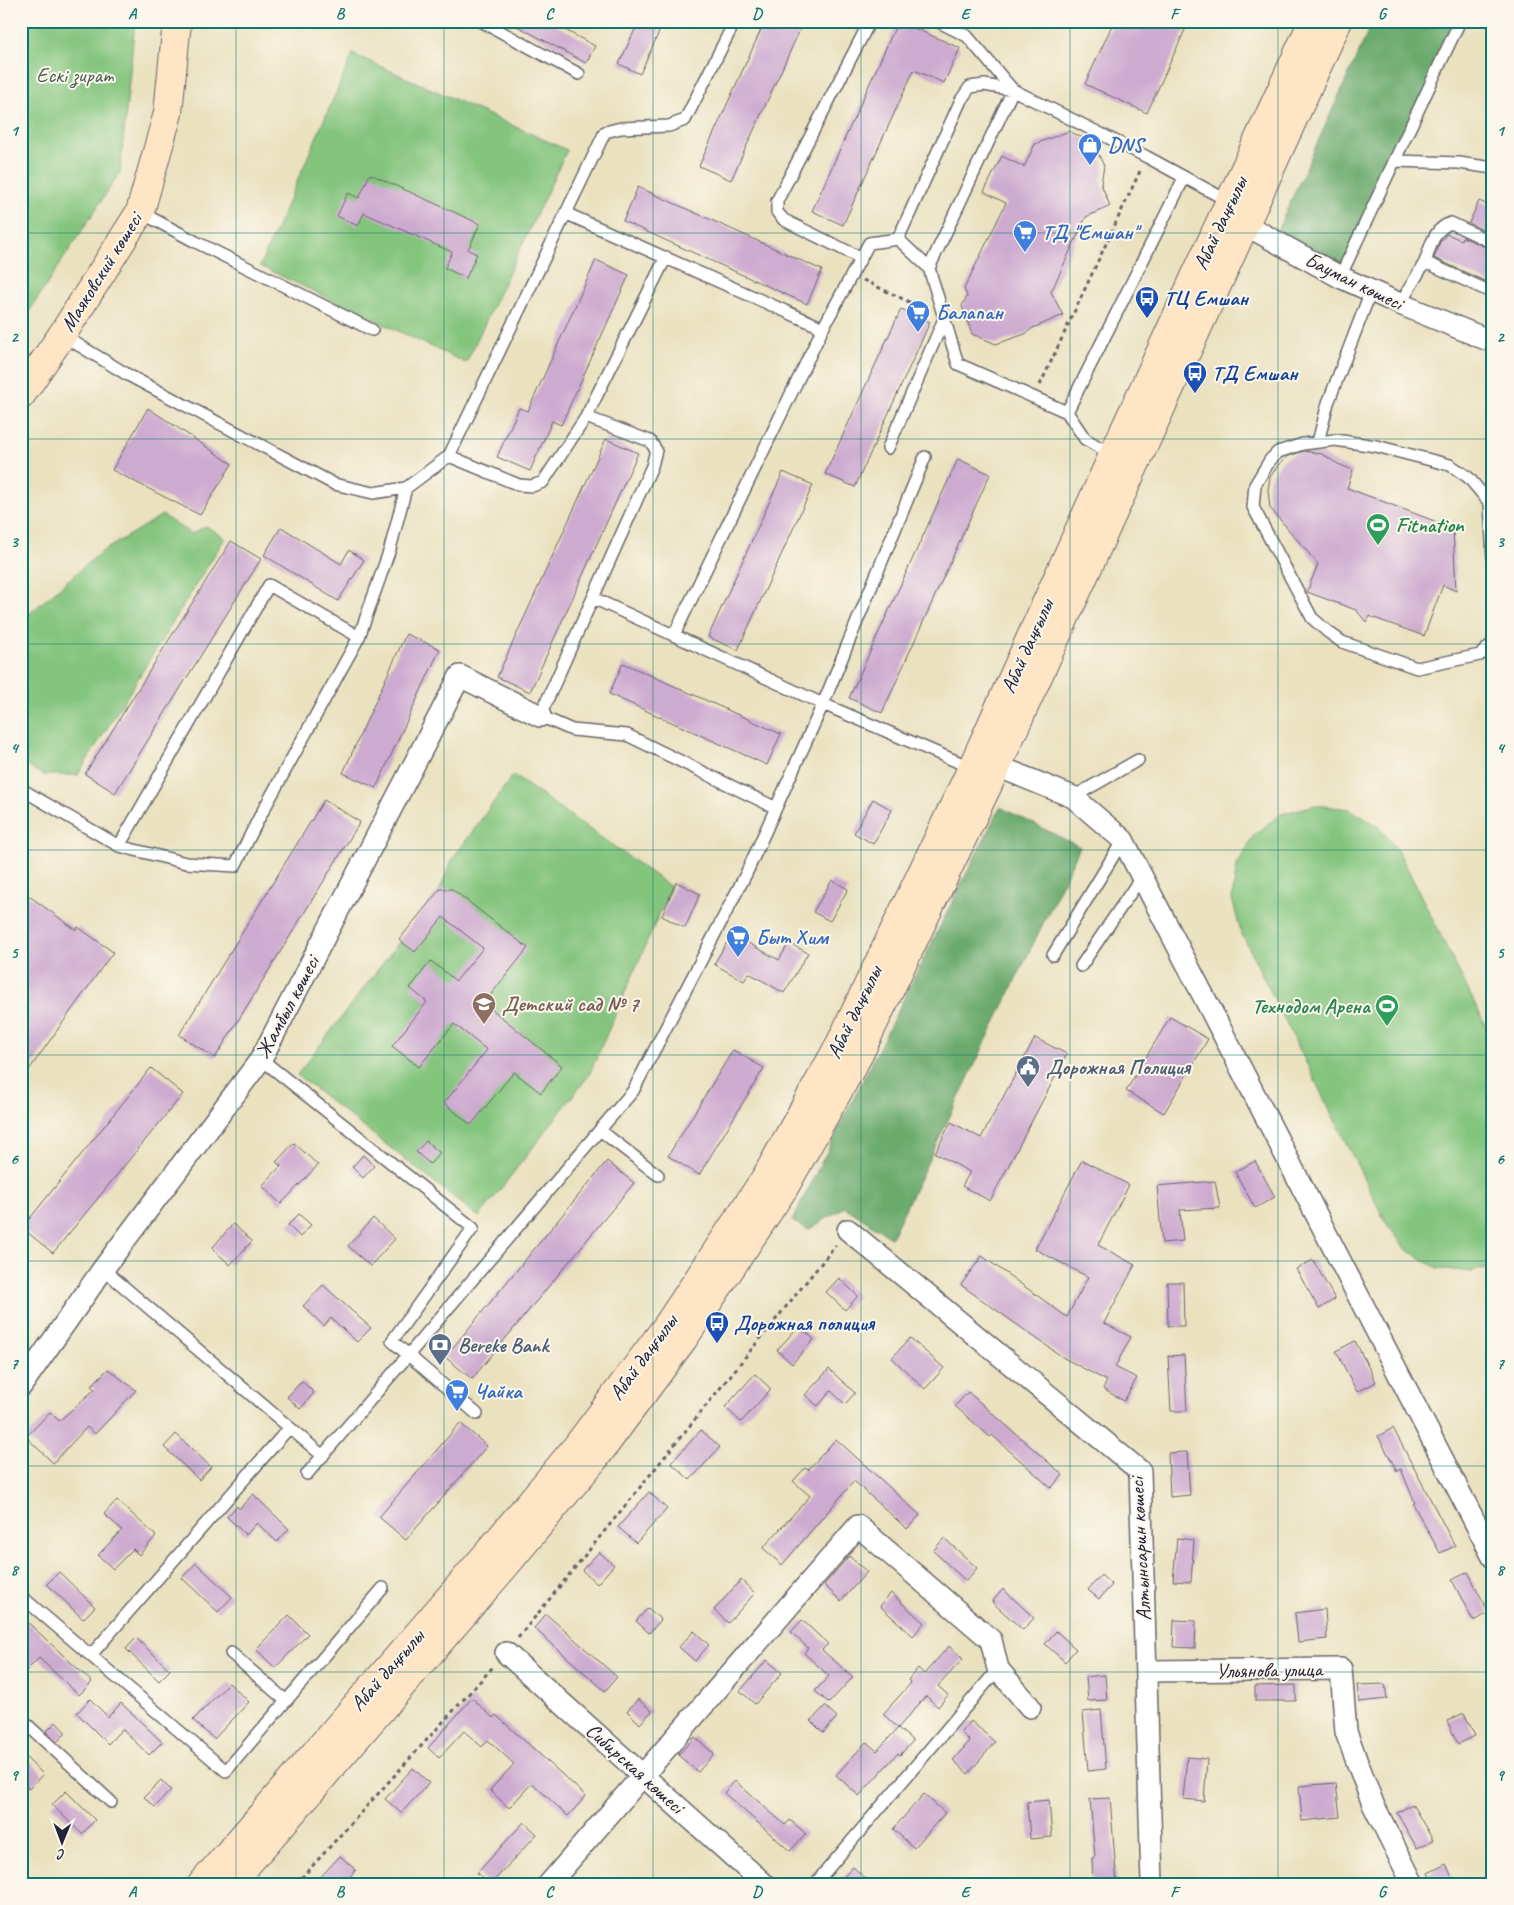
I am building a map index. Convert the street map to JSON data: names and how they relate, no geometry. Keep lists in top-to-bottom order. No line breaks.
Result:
{"streets":{"main road":["Абай даңғылы","Маяковский көшесі"],"street":["Бауман көшесі","Жамбыл көшесі","Алтынсарин көшесі","Ульянова улица","Сибирская көшесі"]},"crossings":[["Абай даңғылы","Бауман көшесі"],["Алтынсарин көшесі","Ульянова улица"]],"parks":["Ескі зират"],"places":{"shop":["DNS"],"supermarket":["ТД \"Емшан\"","Балапан","Быт Хим","Чайка"],"bus stop":["ТЦ Емшан","ТД Емшан","Дорожная полиция"],"sports":["Fitnation","Технодом Арена"],"school or university":["Детский сад № 7"],"public building":["Дорожная Полиция"],"bank":["Bereke Bank"]},"north":"bottom","grid":{"columns":["A","B","C","D","E","F","G"],"rows":["1","2","3","4","5","6","7","8","9"]}}
